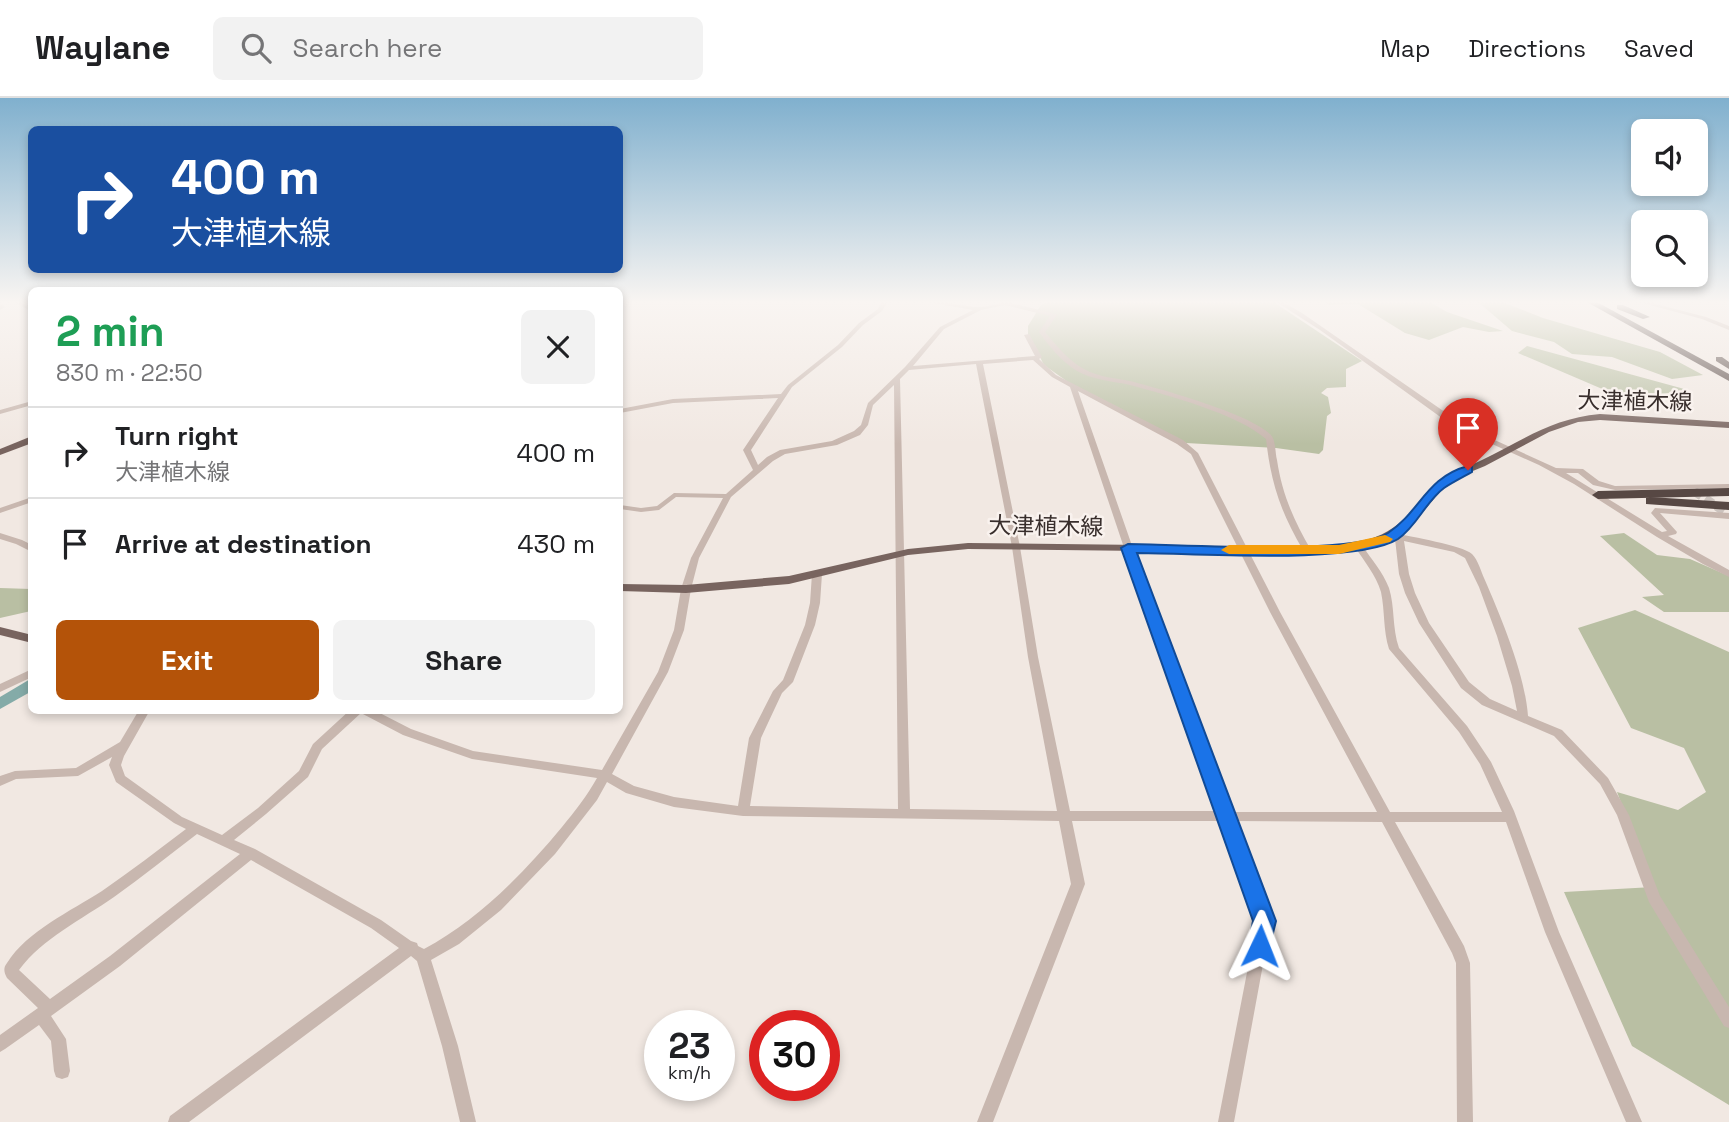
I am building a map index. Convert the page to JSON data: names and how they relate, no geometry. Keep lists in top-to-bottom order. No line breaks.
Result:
{"streets":{"main road":["大津植木線"]},"page":{"header":"Waylane","search":"Search here","nav":["Map","Directions","Saved"],"turn":["400 m","大津植木線"],"heading":["2 min","830 m · 22:50"],"list":[{"name":"Turn right","note":"大津植木線","value":"400 m"},{"name":"Arrive at destination","value":"430 m"}],"buttons":["Exit","Share"],"speed":"23 km/h","limit":"30"}}
